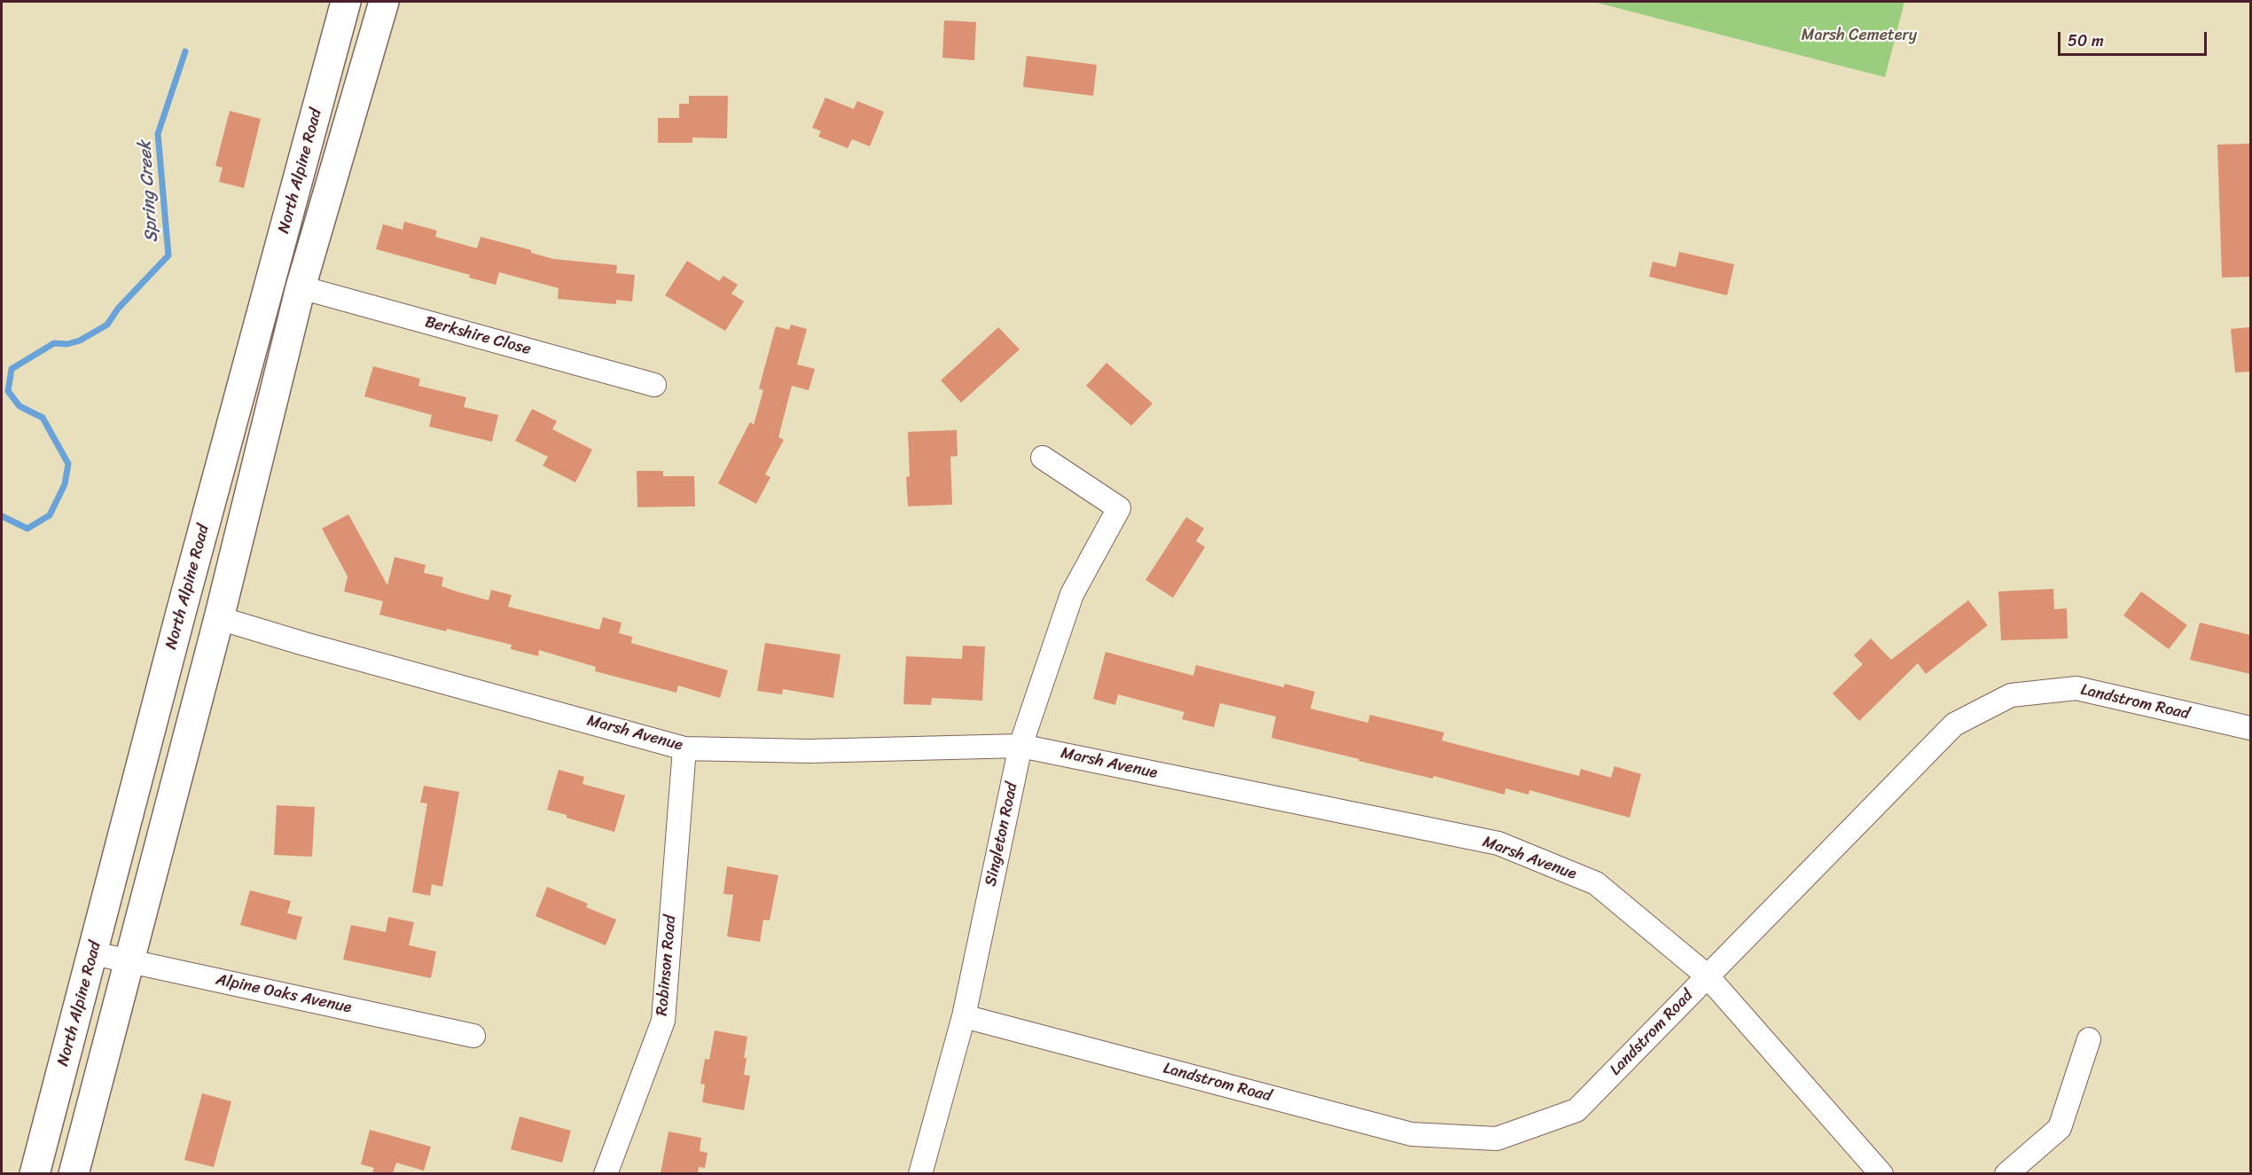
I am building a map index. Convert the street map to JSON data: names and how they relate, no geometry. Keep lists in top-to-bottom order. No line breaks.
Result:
{"streets":{"main road":["North Alpine Road"],"street":["Berkshire Close","Landstrom Road","Marsh Avenue","Singleton Road","Robinson Road","Alpine Oaks Avenue"]},"crossings":[["North Alpine Road","Berkshire Close"],["North Alpine Road","Marsh Avenue"],["North Alpine Road","Alpine Oaks Avenue"],["Landstrom Road","Marsh Avenue"],["Landstrom Road","Singleton Road"],["Marsh Avenue","Singleton Road"],["Marsh Avenue","Robinson Road"]],"water":["Spring Creek"],"parks":["Marsh Cemetery"],"scale_bar":"50 m"}
